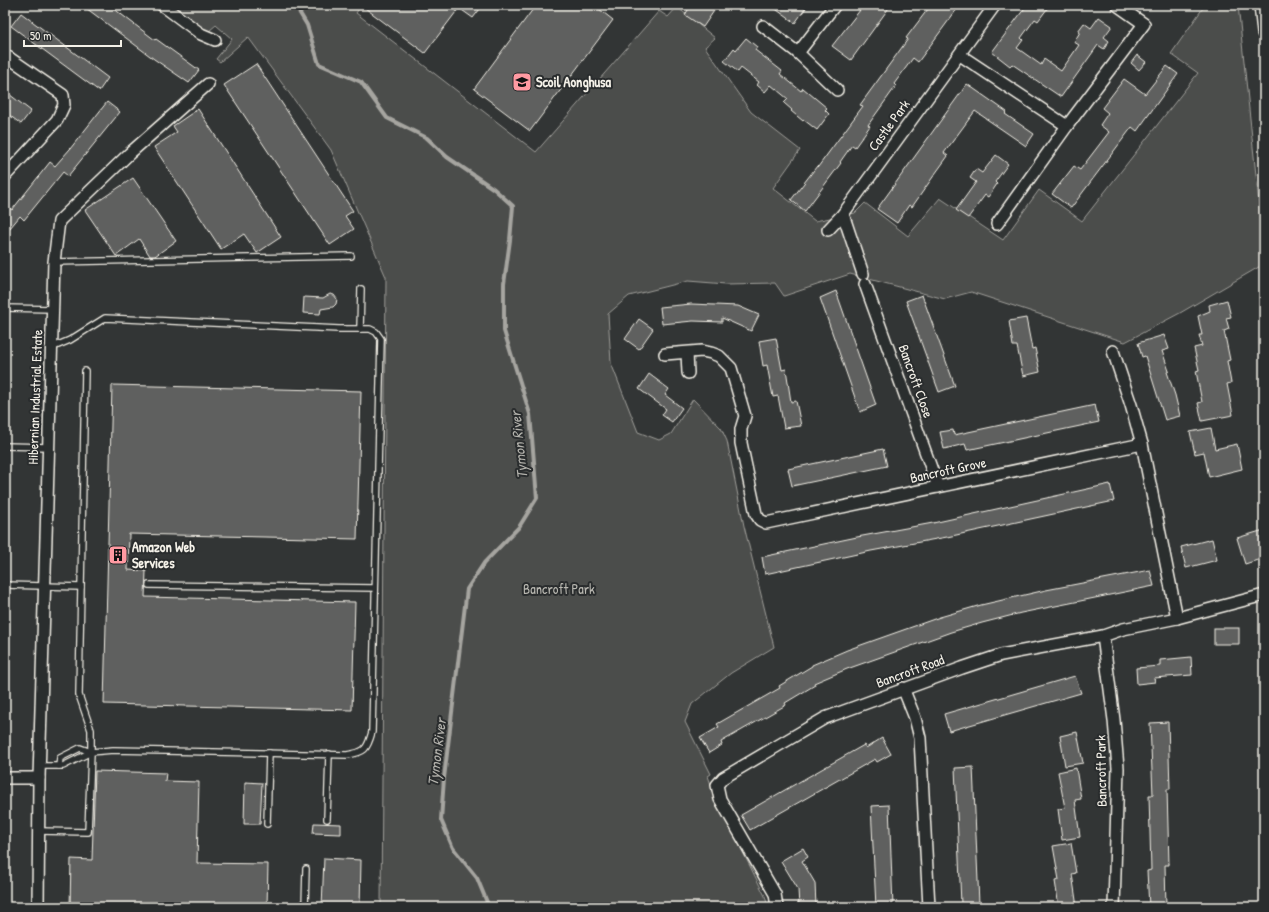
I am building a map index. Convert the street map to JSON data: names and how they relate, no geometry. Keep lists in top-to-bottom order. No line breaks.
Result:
{"streets":{"street":["Castle Park","Bancroft Close","Hibernian Industrial Estate","Bancroft Grove","Bancroft Road","Bancroft Park"]},"crossings":[["Castle Park","Bancroft Close"],["Bancroft Close","Bancroft Grove"],["Bancroft Road","Bancroft Park"]],"water":["Tymon River"],"parks":["Bancroft Park"],"places":{"school or university":["Scoil Aonghusa"],"building":["Amazon Web Services"]},"scale_bar":"50 m"}
